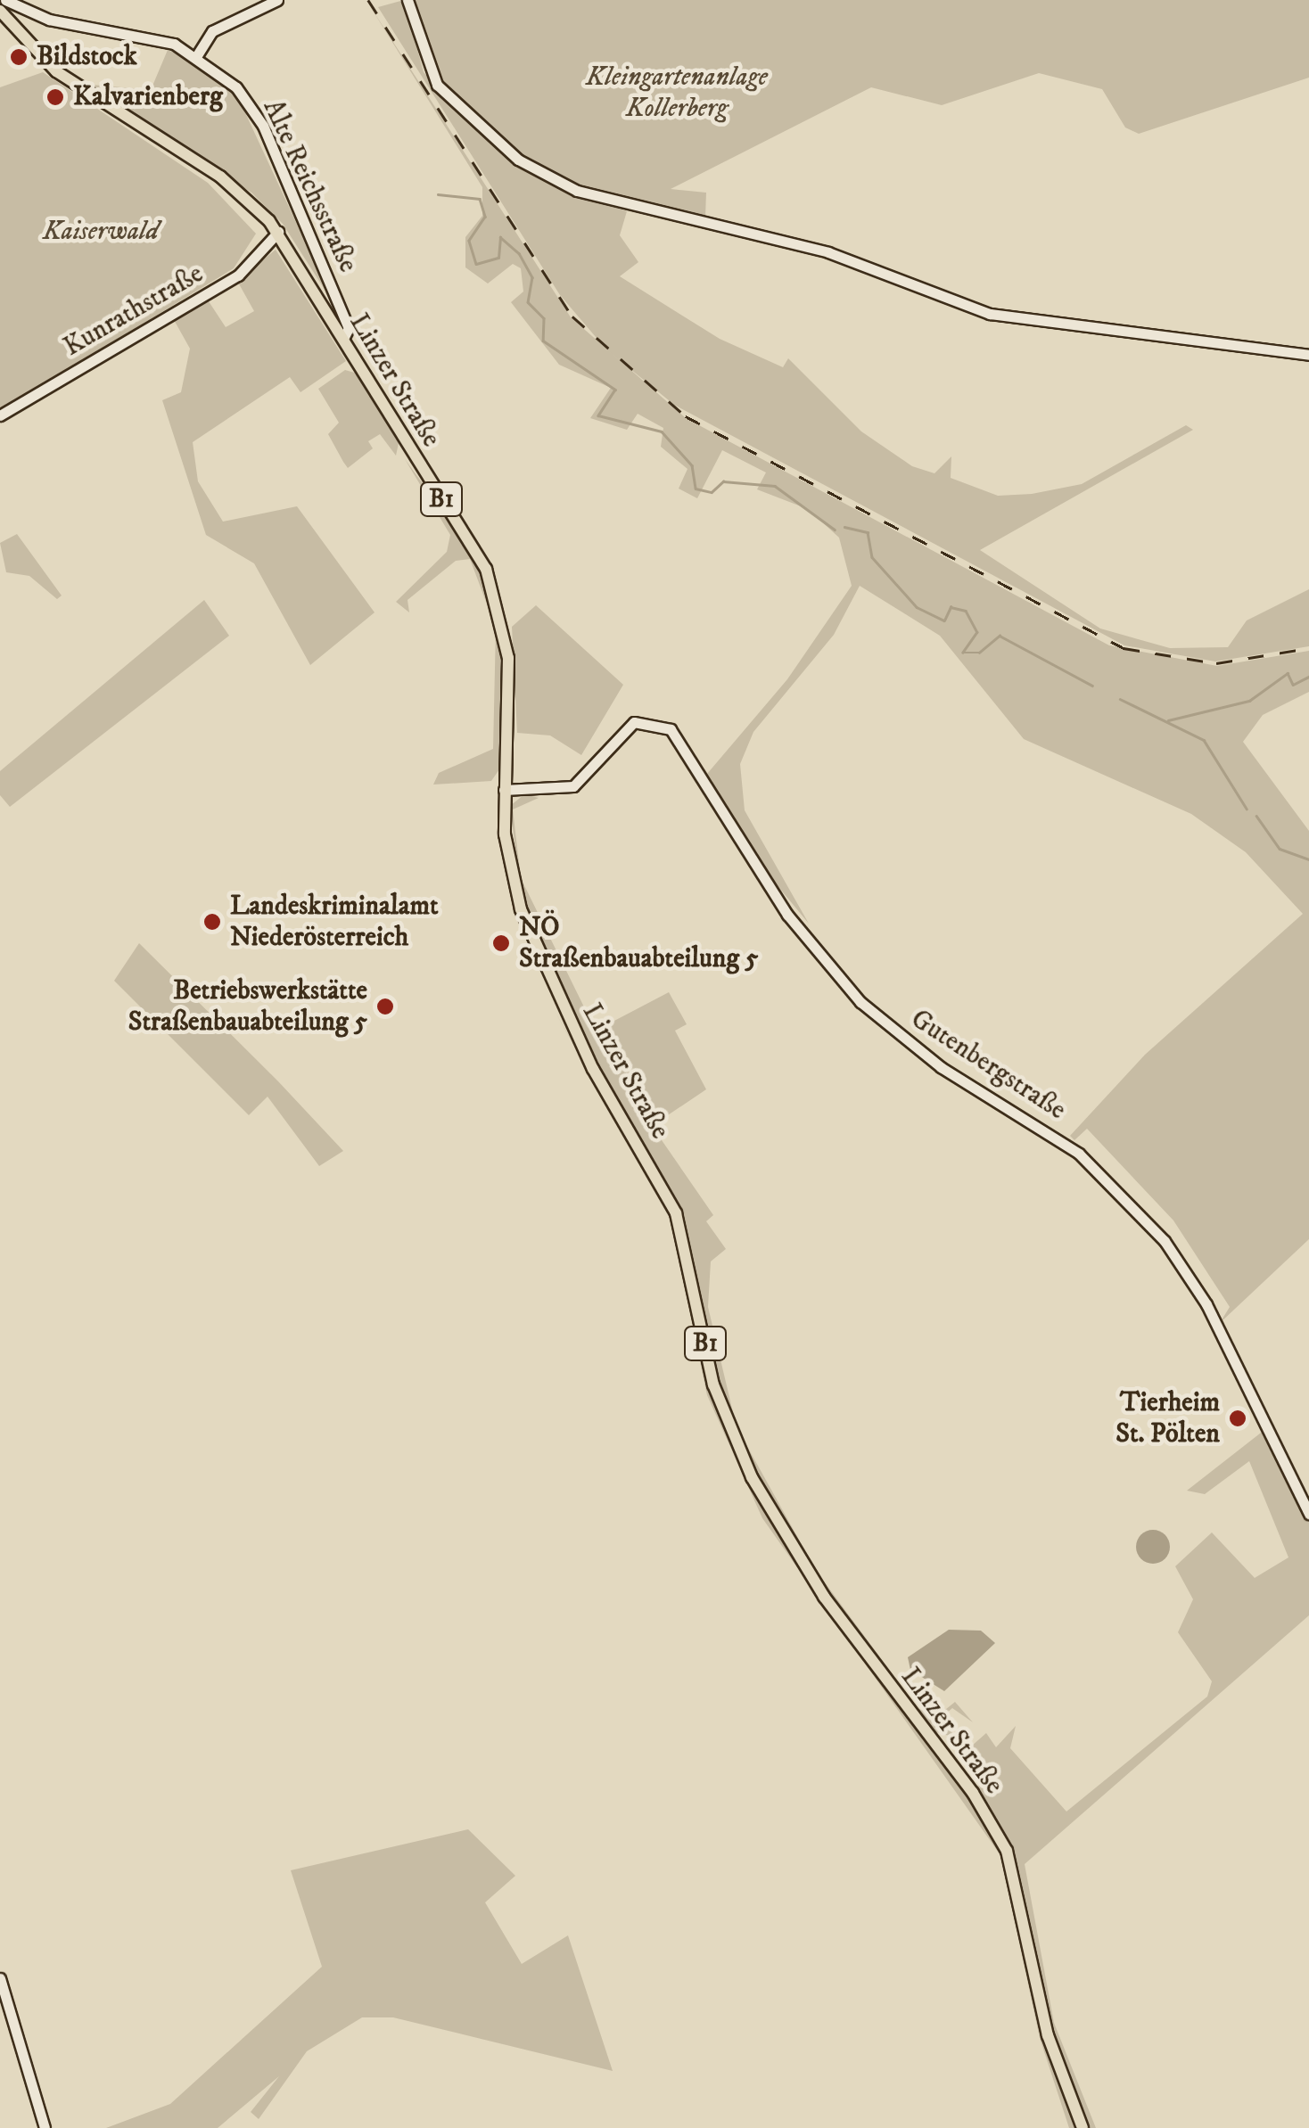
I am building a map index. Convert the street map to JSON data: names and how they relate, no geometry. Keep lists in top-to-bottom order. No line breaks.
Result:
{"streets":{"main road":["Linzer Straße","B1"],"street":["Alte Reichsstraße","Kunrathstraße","Gutenbergstraße"]},"crossings":[["Alte Reichsstraße","Linzer Straße"],["Kunrathstraße","Linzer Straße"],["Linzer Straße","Gutenbergstraße"]],"parks":["Kleingartenanlage Kollerberg","Kaiserwald"],"places":["Bildstock","Kalvarienberg","Landeskriminalamt Niederösterreich","NÖ Straßenbauabteilung 5","Betriebswerkstätte Straßenbauabteilung 5","Tierheim St. Pölten"]}
